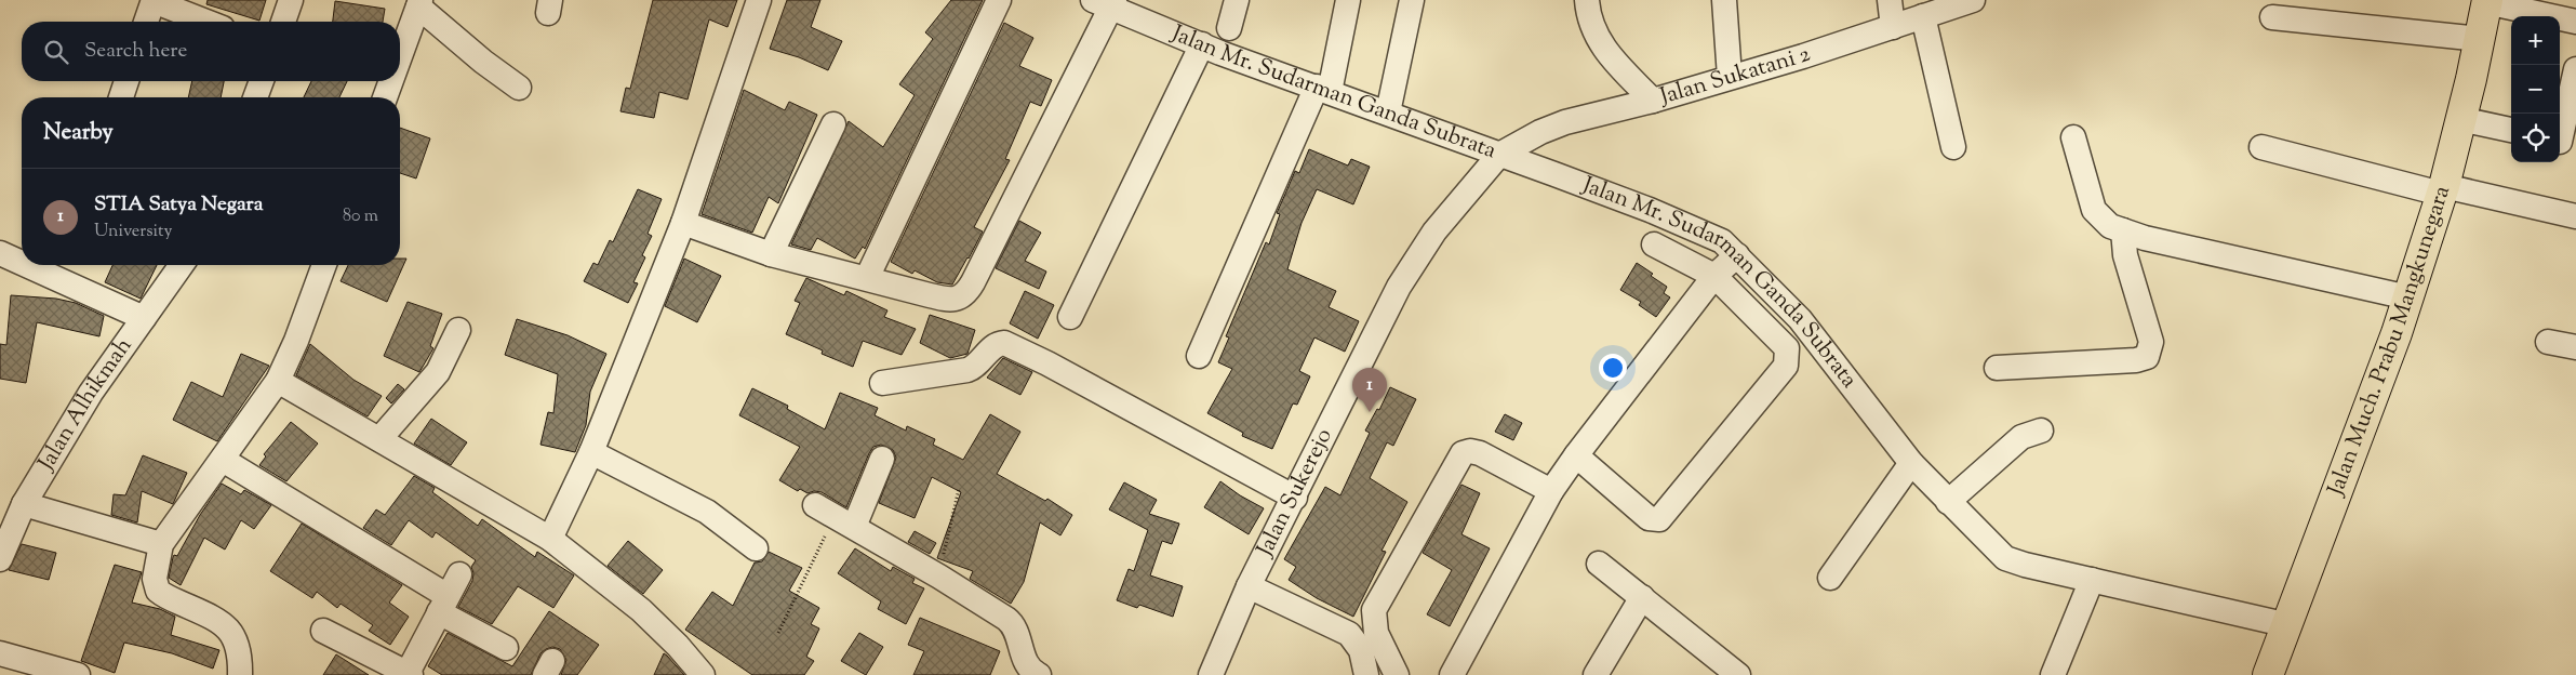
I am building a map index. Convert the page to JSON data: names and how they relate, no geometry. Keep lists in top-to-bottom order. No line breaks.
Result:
{"streets":{"main road":["Jalan Much. Prabu Mangkunegara"],"street":["Jalan Sukatani 2","Jalan Mr. Sudarman Ganda Subrata","Jalan Alhikmah","Jalan Sukerejo"]},"crossings":[["Jalan Sukatani 2","Jalan Mr. Sudarman Ganda Subrata"],["Jalan Sukatani 2","Jalan Sukerejo"],["Jalan Mr. Sudarman Ganda Subrata","Jalan Much. Prabu Mangkunegara"],["Jalan Mr. Sudarman Ganda Subrata","Jalan Sukerejo"]],"page":{"map_buttons":["+","−"],"search":"Search here","heading":"Nearby","list":[{"mark":"1","name":"STIA Satya Negara","note":"University","value":"80 m"}],"pins":"1"}}
